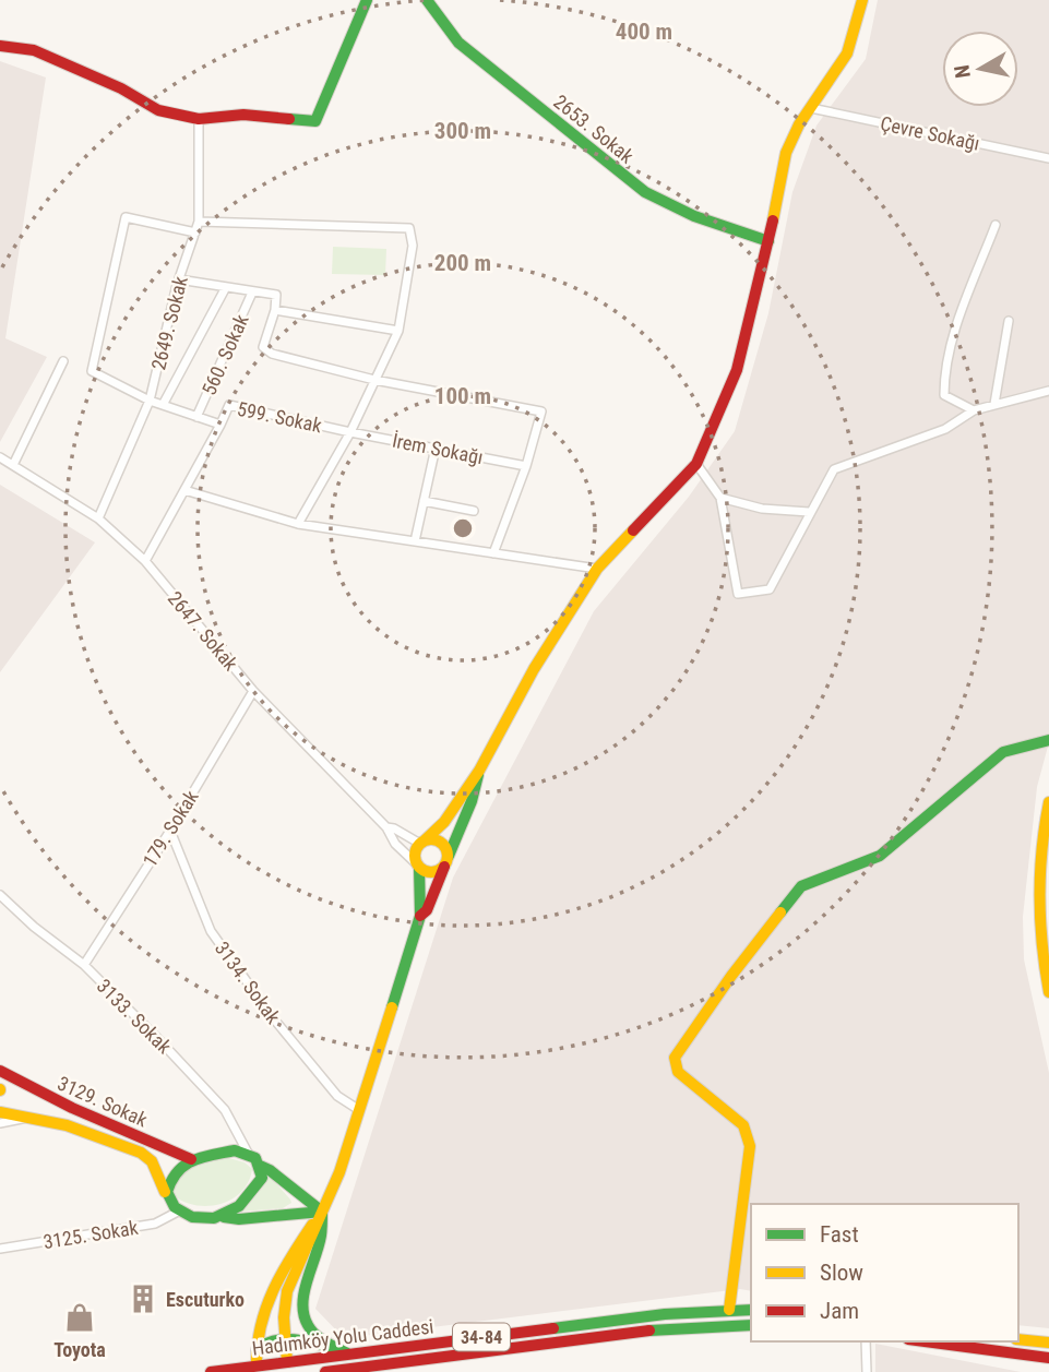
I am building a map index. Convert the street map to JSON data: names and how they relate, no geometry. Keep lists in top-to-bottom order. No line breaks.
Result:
{"streets":{"main road":["2653. Sokak","3129. Sokak","Hadımköy Yolu Caddesi","34-84"],"street":["Çevre Sokağı","2649. Sokak","560. Sokak","599. Sokak","İrem Sokağı","2647. Sokak","179. Sokak","3134. Sokak","3133. Sokak","3125. Sokak"]},"crossings":[["2649. Sokak","2647. Sokak"],["599. Sokak","İrem Sokağı"],["2647. Sokak","179. Sokak"],["179. Sokak","3134. Sokak"],["179. Sokak","3133. Sokak"],["3133. Sokak","3129. Sokak"],["3133. Sokak","3125. Sokak"],["3129. Sokak","3125. Sokak"]],"places":{"building":["Escuturko"],"shop":["Toyota"]},"legend":["Fast","Slow","Jam"],"north":"left","rings":["400 m","300 m","200 m","100 m"]}
